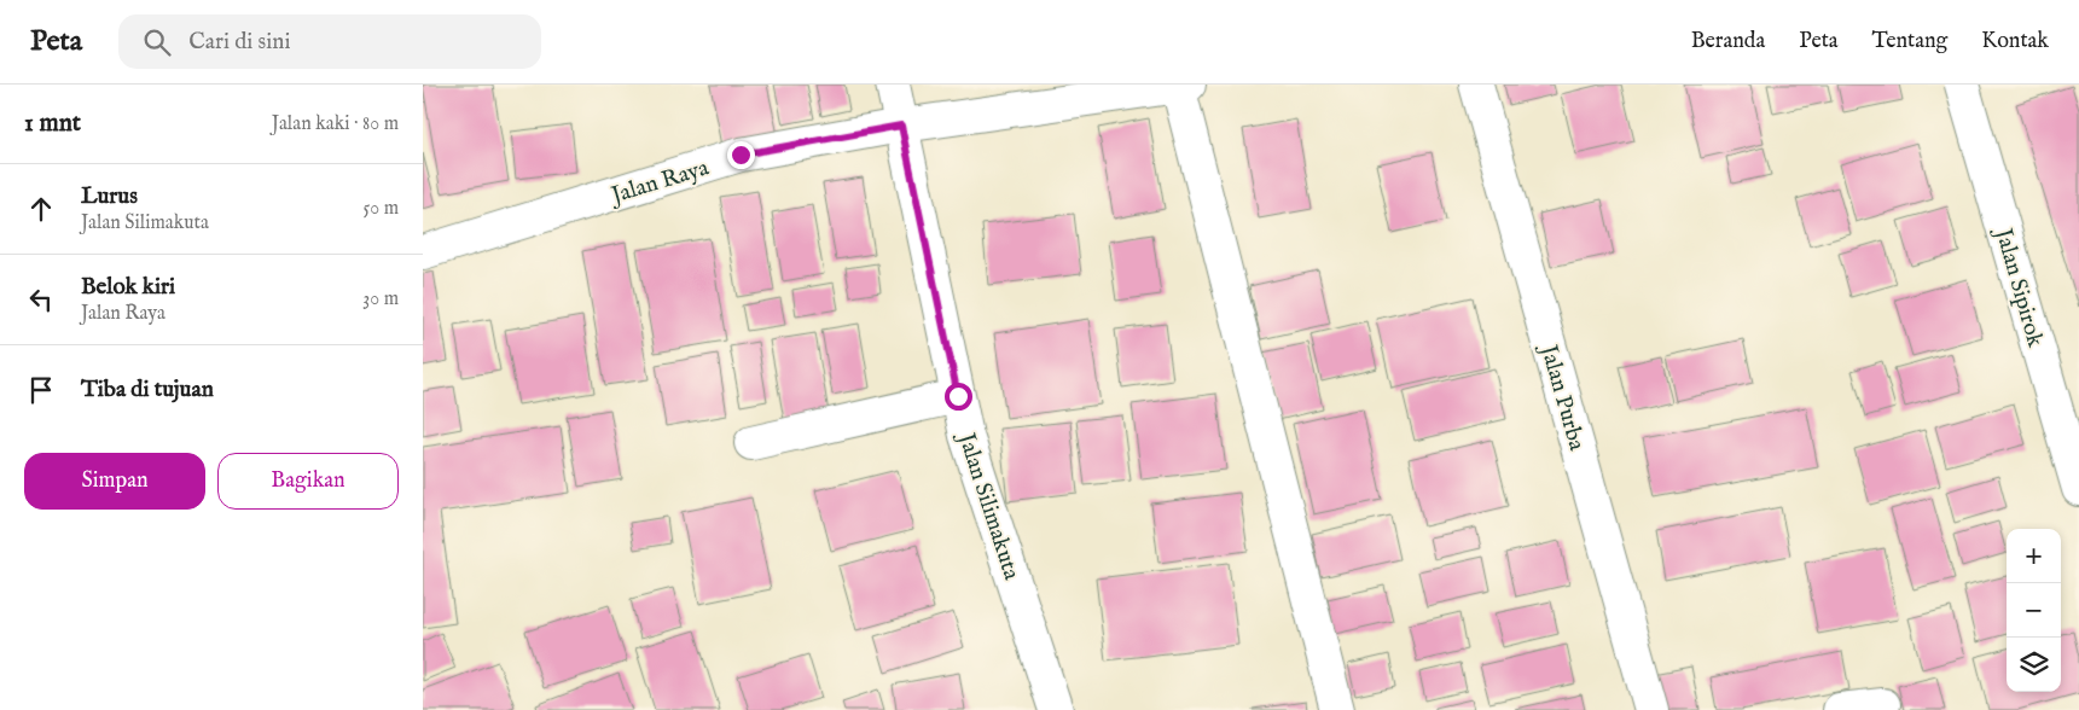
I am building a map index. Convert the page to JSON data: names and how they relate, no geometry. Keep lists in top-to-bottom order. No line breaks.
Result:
{"streets":{"street":["Jalan Raya","Jalan Sipirok","Jalan Purba","Jalan Silimakuta"]},"crossings":[["Jalan Raya","Jalan Silimakuta"]],"page":{"header":"Peta","search":"Cari di sini","nav":["Beranda","Peta","Tentang","Kontak"],"heading":["1 mnt","Jalan kaki · 80 m"],"list":[["Lurus","Jalan Silimakuta","50 m"],["Belok kiri","Jalan Raya","30 m"],"Tiba di tujuan"],"buttons":["Simpan","Bagikan"],"map_buttons":["+","−"]}}
